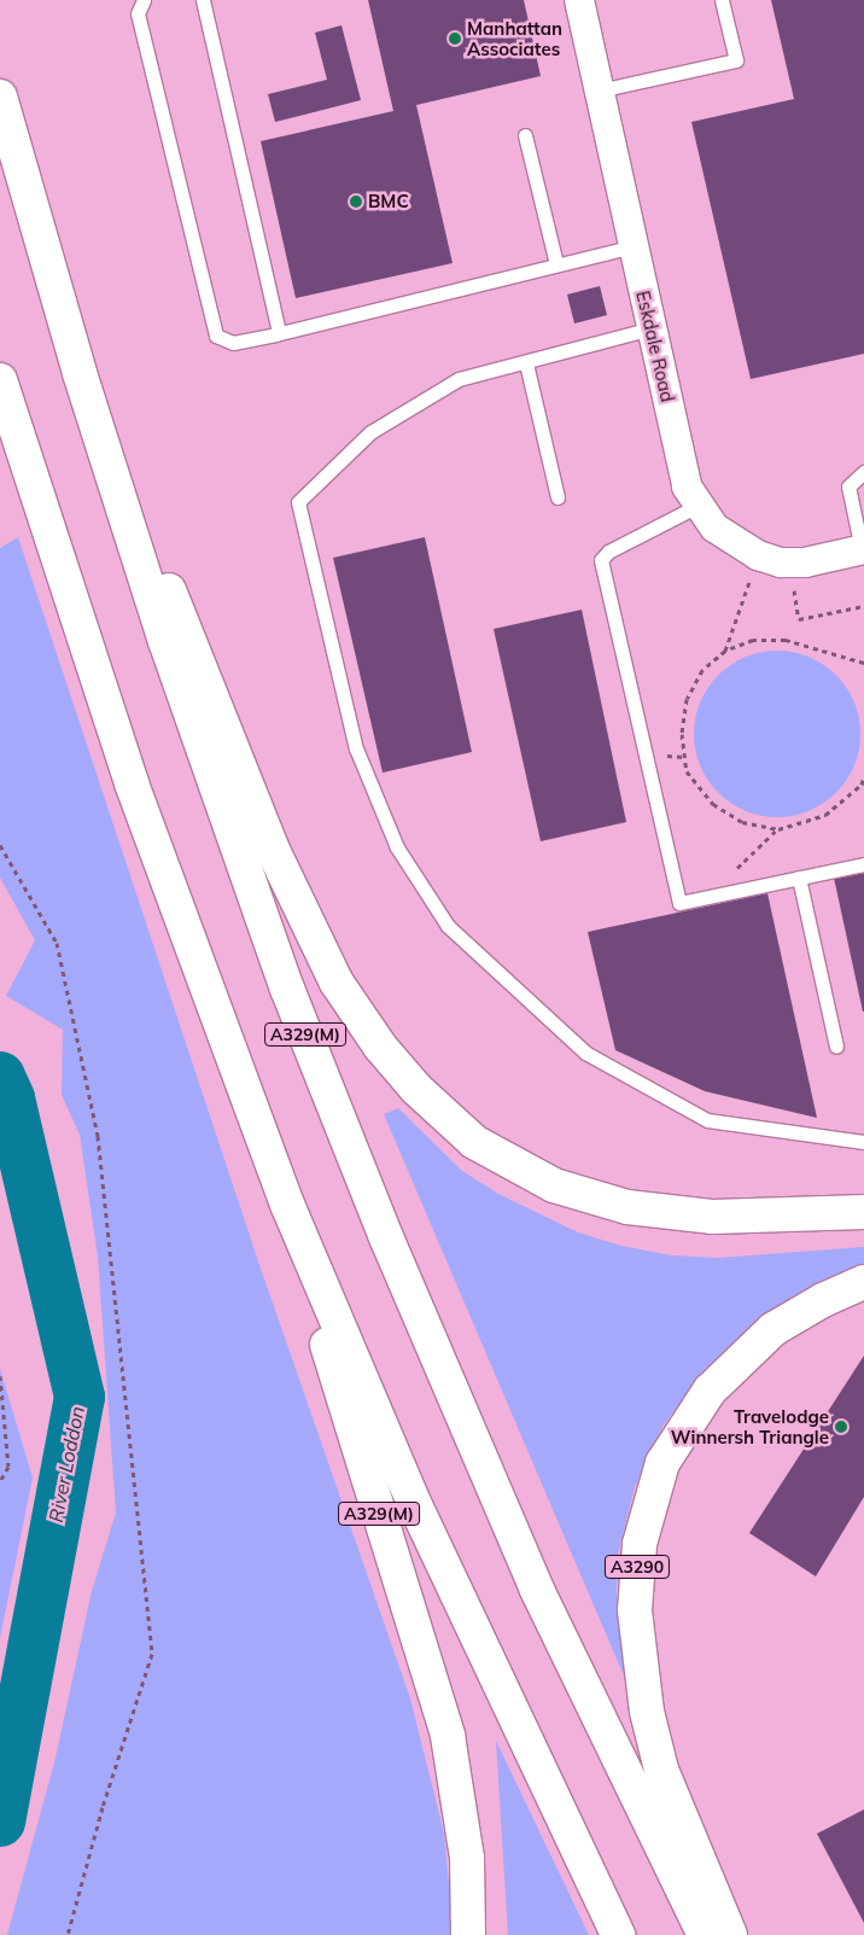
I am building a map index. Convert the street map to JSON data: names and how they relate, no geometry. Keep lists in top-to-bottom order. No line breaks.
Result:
{"streets":{"main road":["A329(M)","A3290"],"street":["Eskdale Road"]},"water":["River Loddon"],"places":["Manhattan Associates","BMC","Travelodge Winnersh Triangle"]}
